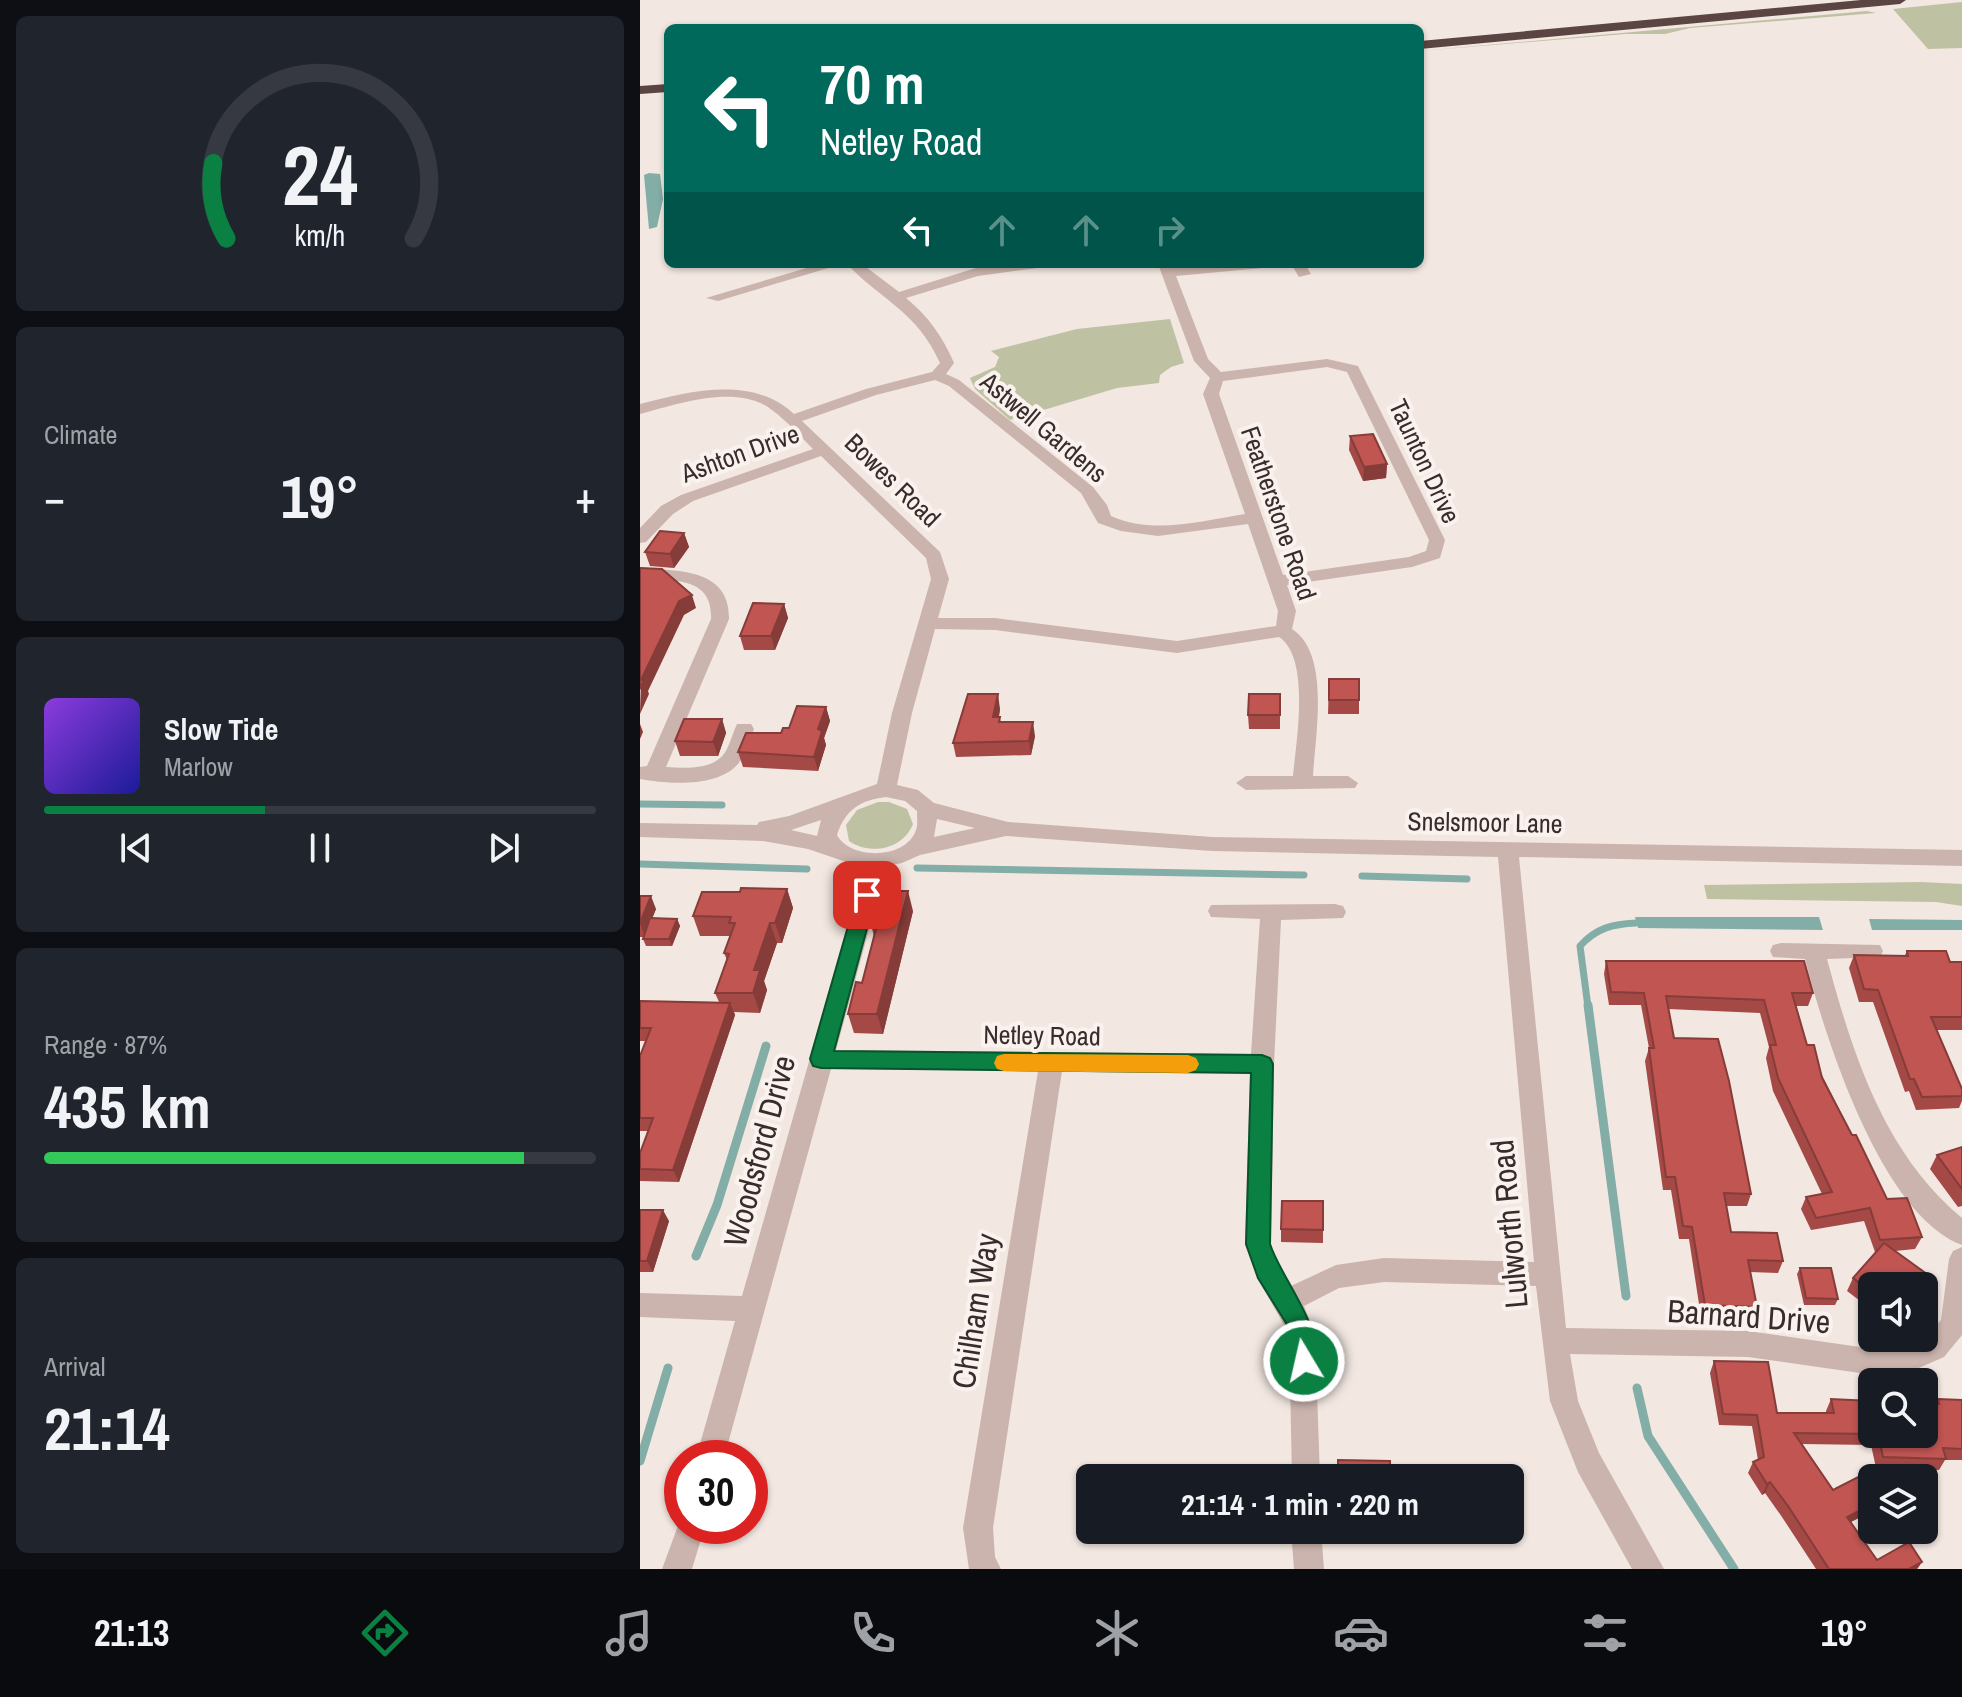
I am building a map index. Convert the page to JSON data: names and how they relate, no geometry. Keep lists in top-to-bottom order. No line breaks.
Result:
{"streets":{"street":["Astwell Gardens","Ashton Drive","Taunton Drive","Bowes Road","Featherstone Road","Snelsmoor Lane","Netley Road","Woodsford Drive","Lulworth Road","Chilham Way","Barnard Drive"]},"crossings":[["Astwell Gardens","Featherstone Road"],["Ashton Drive","Bowes Road"],["Taunton Drive","Featherstone Road"],["Bowes Road","Featherstone Road"],["Bowes Road","Snelsmoor Lane"],["Bowes Road","Woodsford Drive"],["Snelsmoor Lane","Woodsford Drive"],["Snelsmoor Lane","Lulworth Road"],["Netley Road","Woodsford Drive"],["Netley Road","Chilham Way"],["Lulworth Road","Barnard Drive"]],"page":{"turn":["70 m","Netley Road"],"tile":["Climate",["Range · 87%","435 km"],["Arrival","21:14"]],"heat":["−","19°","+"],"song":["Slow Tide","Marlow"],"limit":"30","trip":"21:14 · 1 min · 220 m","tabs":["21:13","19°"],"gauge":["24","km/h"]}}
